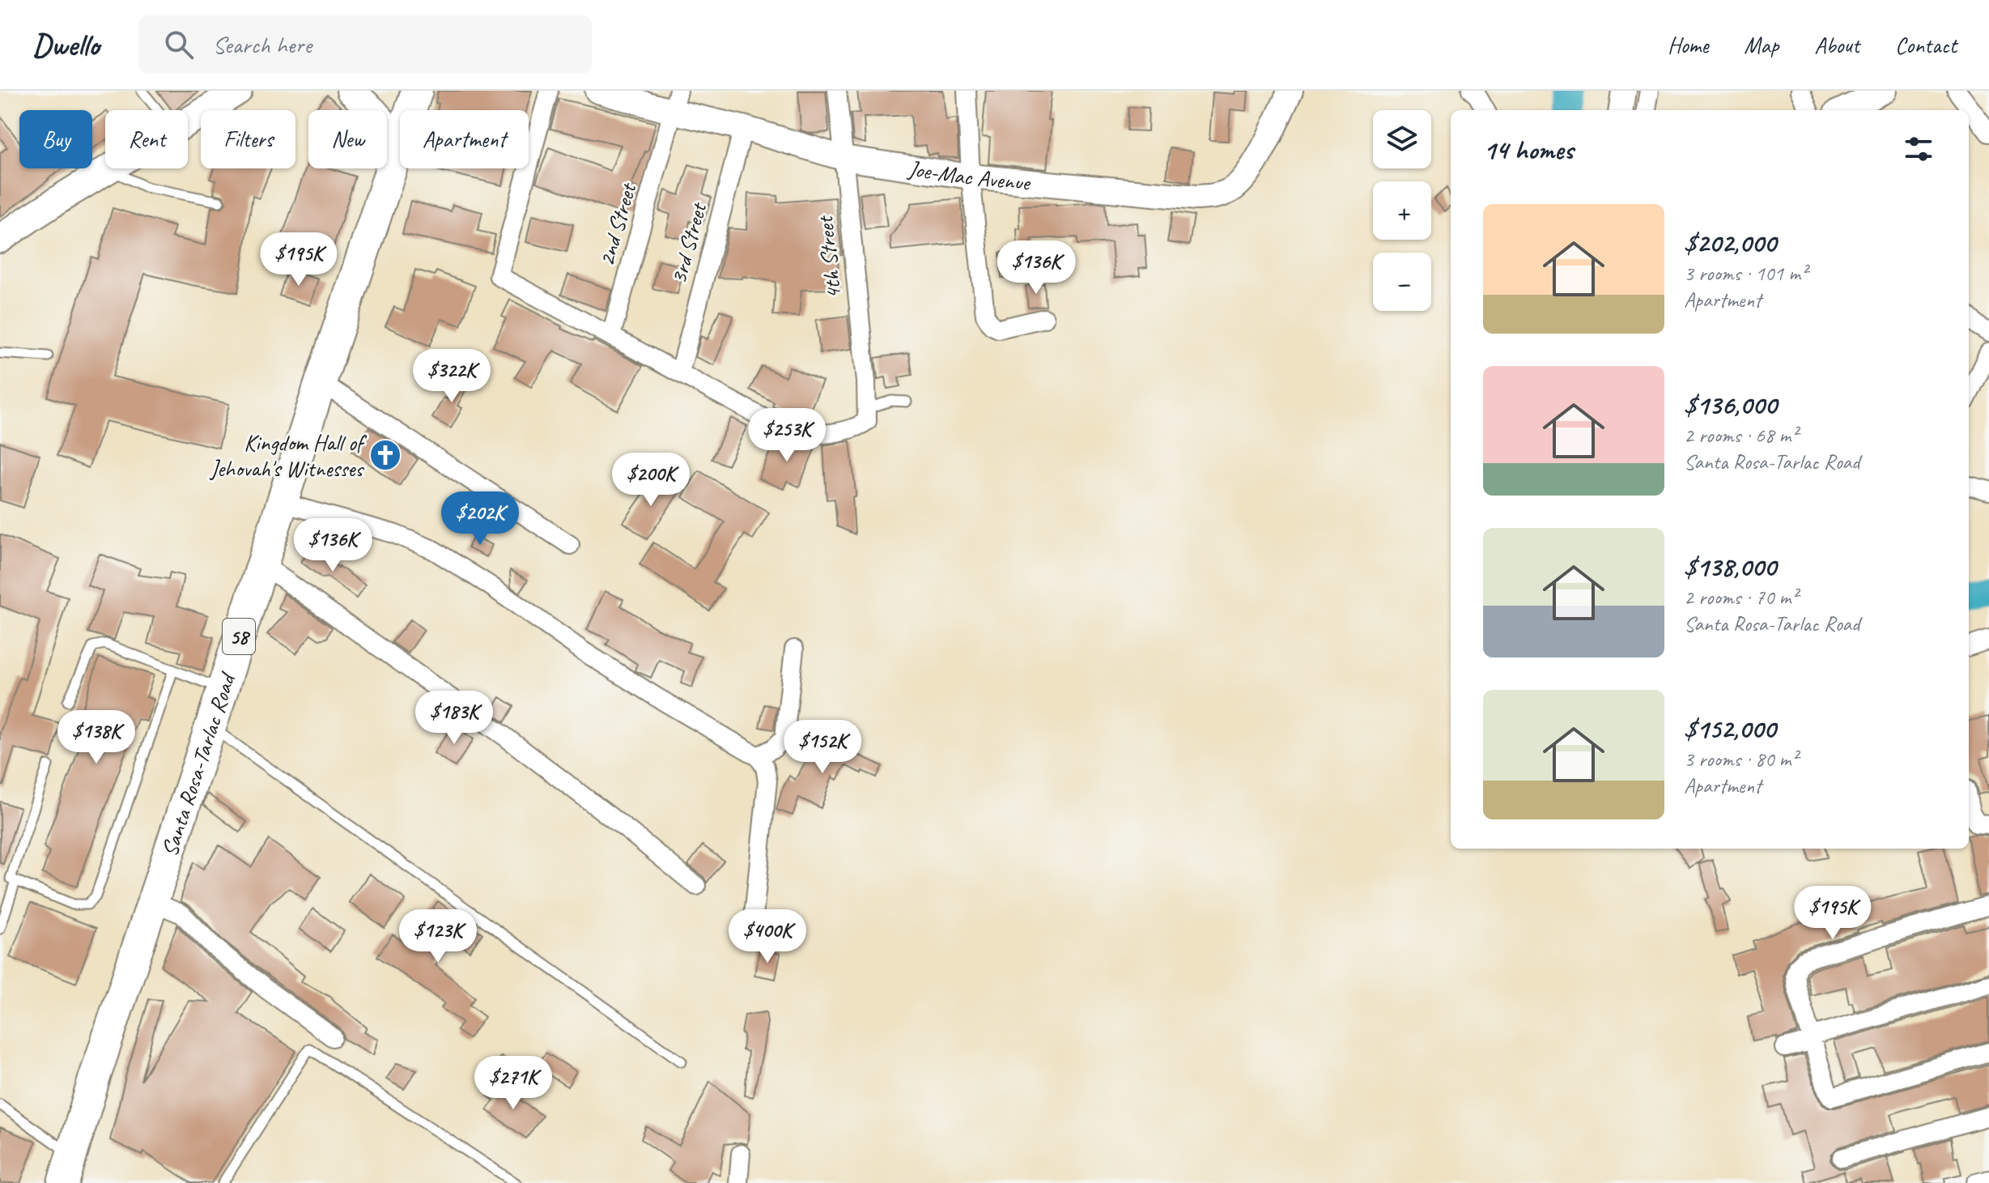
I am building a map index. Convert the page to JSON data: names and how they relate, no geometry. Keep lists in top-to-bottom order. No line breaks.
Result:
{"streets":{"highway":["58","Santa Rosa-Tarlac Road"],"street":["Joe-Mac Avenue","2nd Street","3rd Street","4th Street"]},"crossings":[["Joe-Mac Avenue","2nd Street"],["Joe-Mac Avenue","3rd Street"],["Joe-Mac Avenue","4th Street"]],"places":{"church":["Kingdom Hall of Jehovah's Witnesses"]},"page":{"header":"Dwello","search":"Search here","nav":["Home","Map","About","Contact"],"map_buttons":["+","−"],"chip":["Buy","Rent","Filters","New","Apartment"],"heading":"14 homes","list":[{"name":"$202,000","note":"3 rooms · 101 m² · Apartment"},{"name":"$136,000","note":"2 rooms · 68 m² · Santa Rosa-Tarlac Road"},{"name":"$138,000","note":"2 rooms · 70 m² · Santa Rosa-Tarlac Road"},{"name":"$152,000","note":"3 rooms · 80 m² · Apartment"}],"price":["$195K","$136K","$322K","$253K","$200K","$202K","$136K","$183K","$138K","$152K","$195K","$123K","$400K","$271K"]}}
